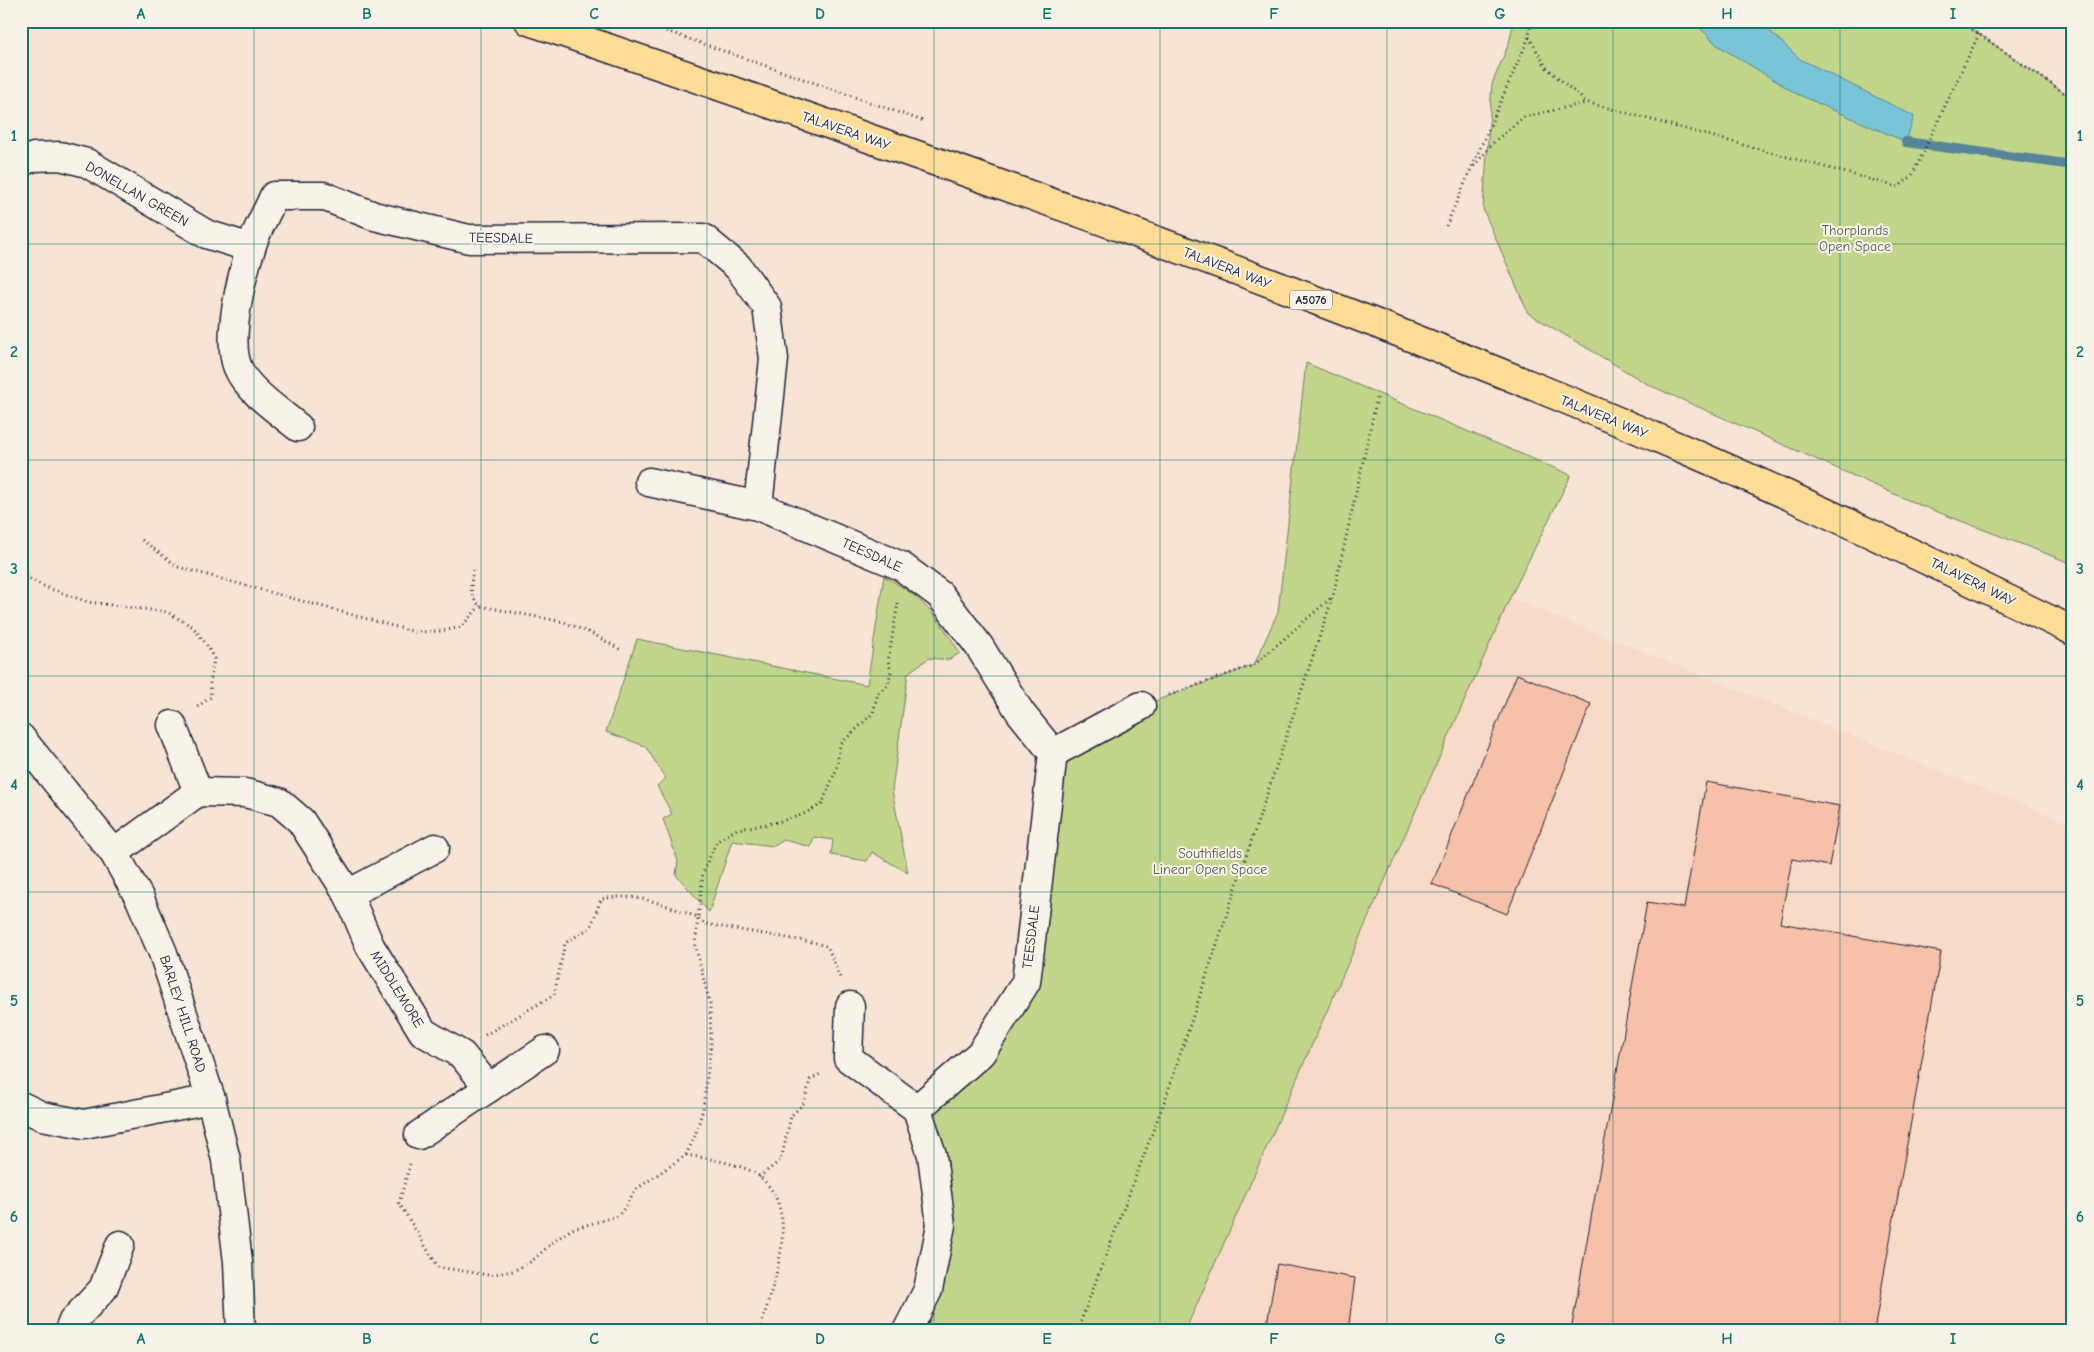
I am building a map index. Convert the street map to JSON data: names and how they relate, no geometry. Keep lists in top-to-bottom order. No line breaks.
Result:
{"streets":{"main road":["TALAVERA WAY","A5076"],"street":["DONELLAN GREEN","TEESDALE","MIDDLEMORE","BARLEY HILL ROAD"]},"crossings":[["DONELLAN GREEN","TEESDALE"]],"parks":["Thorplands Open Space","Southfields Linear Open Space"],"grid":{"columns":["A","B","C","D","E","F","G","H","I"],"rows":["1","2","3","4","5","6"]}}
